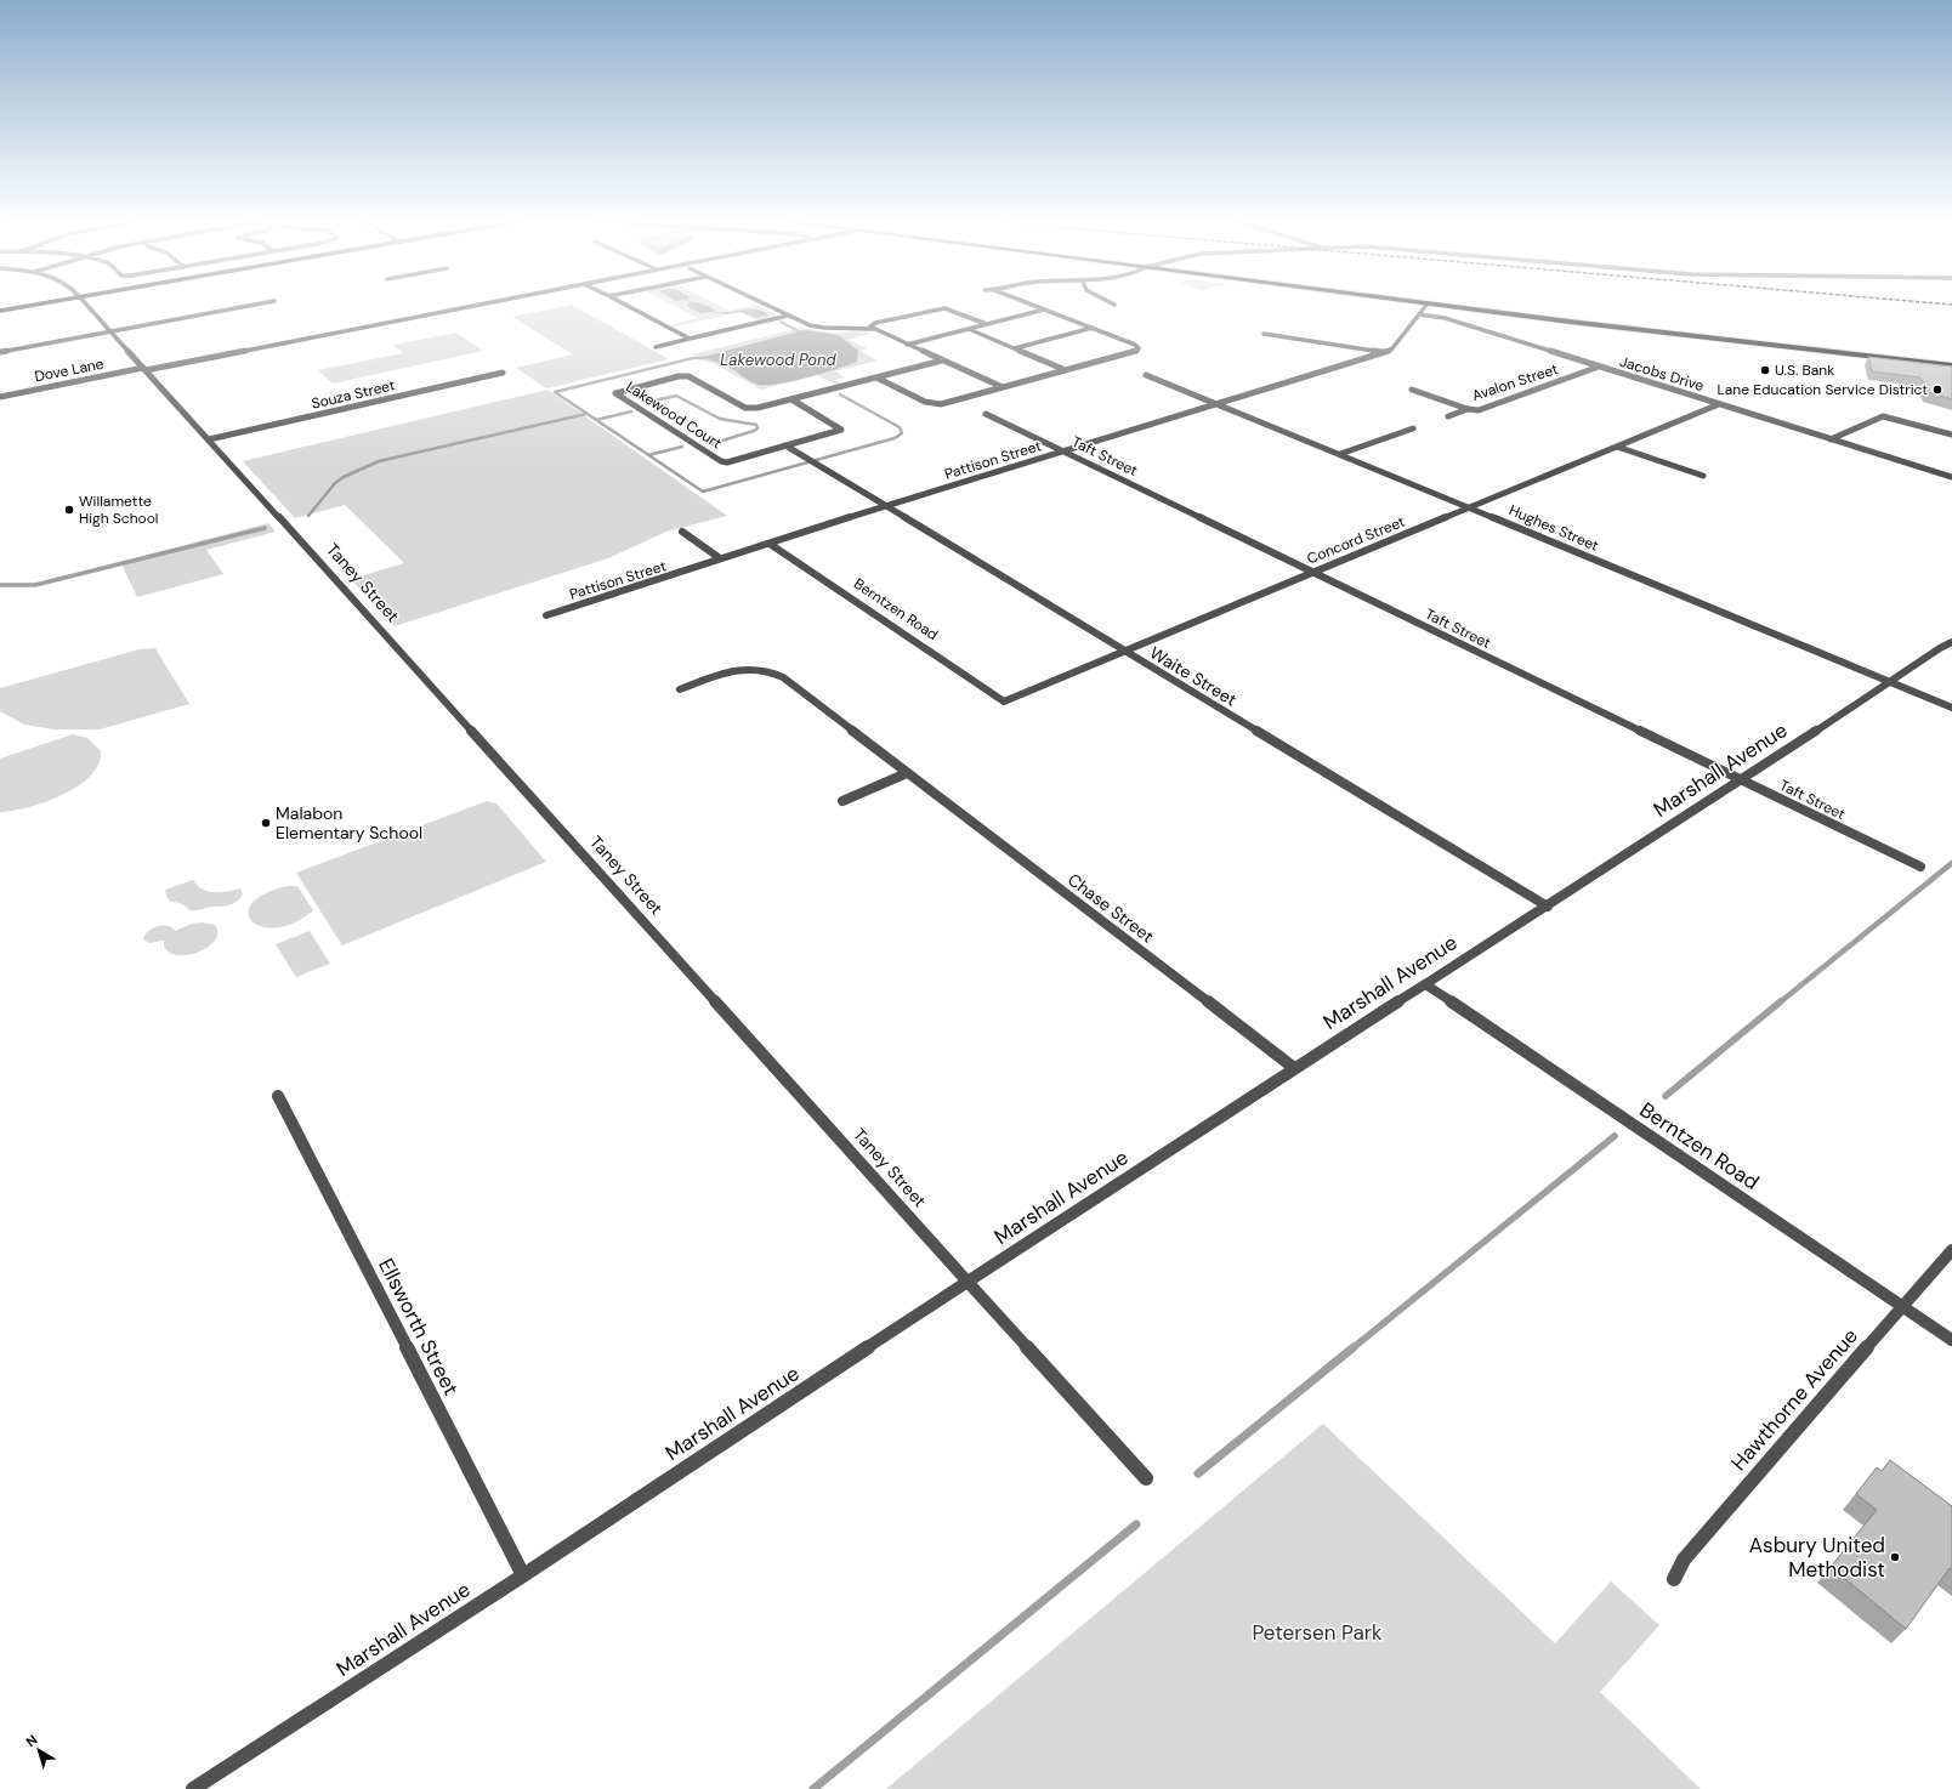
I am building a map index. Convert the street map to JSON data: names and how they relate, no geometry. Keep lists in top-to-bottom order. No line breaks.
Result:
{"streets":{"street":["Dove Lane","Jacobs Drive","Avalon Street","Souza Street","Lakewood Court","Taft Street","Pattison Street","Hughes Street","Concord Street","Taney Street","Berntzen Road","Waite Street","Marshall Avenue","Chase Street","Ellsworth Street","Hawthorne Avenue"]},"crossings":[["Dove Lane","Taney Street"],["Jacobs Drive","Avalon Street"],["Jacobs Drive","Pattison Street"],["Jacobs Drive","Concord Street"],["Souza Street","Taney Street"],["Lakewood Court","Waite Street"],["Taft Street","Pattison Street"],["Taft Street","Concord Street"],["Taft Street","Marshall Avenue"],["Pattison Street","Hughes Street"],["Pattison Street","Berntzen Road"],["Pattison Street","Waite Street"],["Hughes Street","Concord Street"],["Hughes Street","Marshall Avenue"],["Concord Street","Berntzen Road"],["Concord Street","Waite Street"],["Taney Street","Marshall Avenue"],["Berntzen Road","Marshall Avenue"],["Berntzen Road","Hawthorne Avenue"],["Waite Street","Marshall Avenue"],["Marshall Avenue","Chase Street"],["Marshall Avenue","Ellsworth Street"]],"water":["Lakewood Pond"],"parks":["Petersen Park"],"places":["U.S. Bank","Lane Education Service District","Willamette High School","Malabon Elementary School","Asbury United Methodist"],"north":"top left"}
